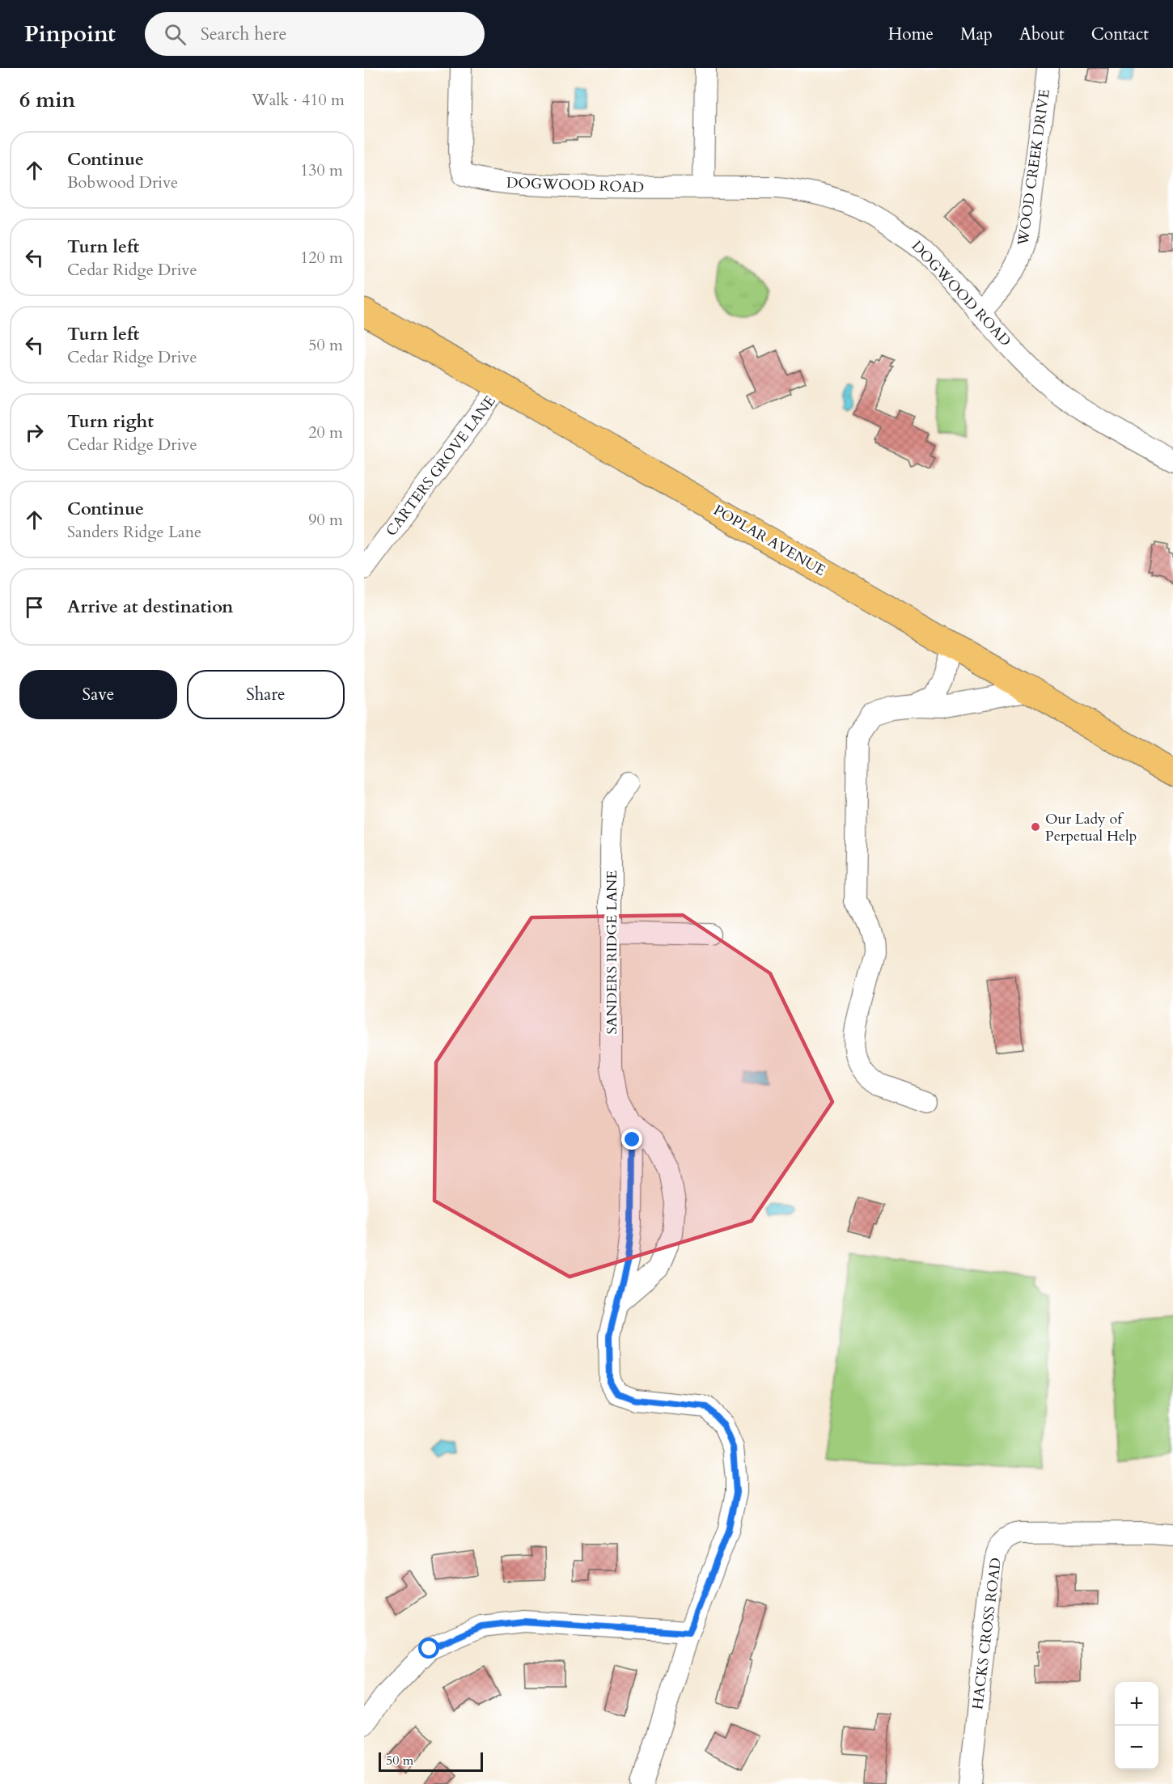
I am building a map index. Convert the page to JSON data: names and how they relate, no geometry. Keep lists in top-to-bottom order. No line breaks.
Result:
{"streets":{"main road":["POPLAR AVENUE"],"street":["WOOD CREEK DRIVE","DOGWOOD ROAD","CARTERS GROVE LANE","SANDERS RIDGE LANE","HACKS CROSS ROAD"]},"crossings":[["WOOD CREEK DRIVE","DOGWOOD ROAD"],["CARTERS GROVE LANE","POPLAR AVENUE"]],"places":["Our Lady of Perpetual Help"],"scale_bar":"50 m","page":{"header":"Pinpoint","search":"Search here","nav":["Home","Map","About","Contact"],"heading":["6 min","Walk · 410 m"],"list":[["Continue","Bobwood Drive","130 m"],["Turn left","Cedar Ridge Drive","120 m"],["Turn left","Cedar Ridge Drive","50 m"],["Turn right","Cedar Ridge Drive","20 m"],["Continue","Sanders Ridge Lane","90 m"],"Arrive at destination"],"buttons":["Save","Share"],"map_buttons":["+","−"],"scale":"50 m"}}
